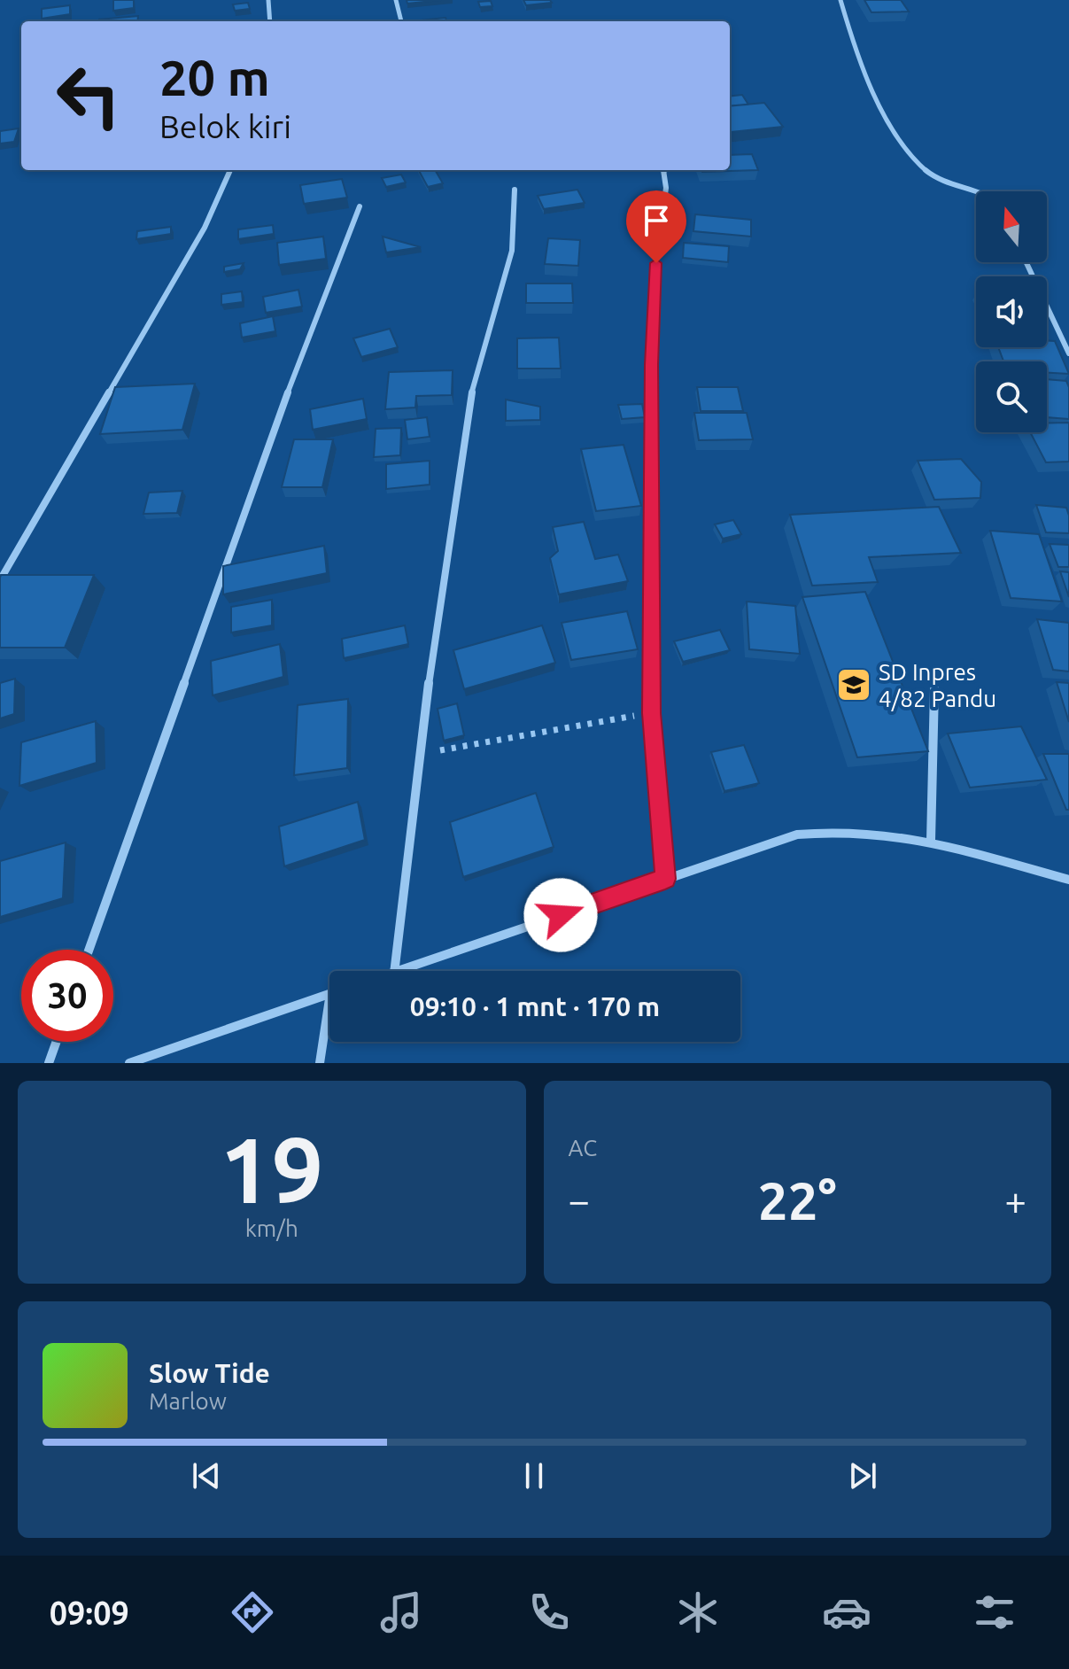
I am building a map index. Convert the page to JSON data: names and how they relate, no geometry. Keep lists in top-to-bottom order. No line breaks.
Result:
{"places":{"school or university":["SD Inpres 4/82 Pandu"]},"north":"top","page":{"turn":["20 m","Belok kiri"],"limit":"30","trip":"09:10 · 1 mnt · 170 m","tile":[["19","km/h"],"AC"],"heat":["−","22°","+"],"song":["Slow Tide","Marlow"],"tabs":"09:09"}}
